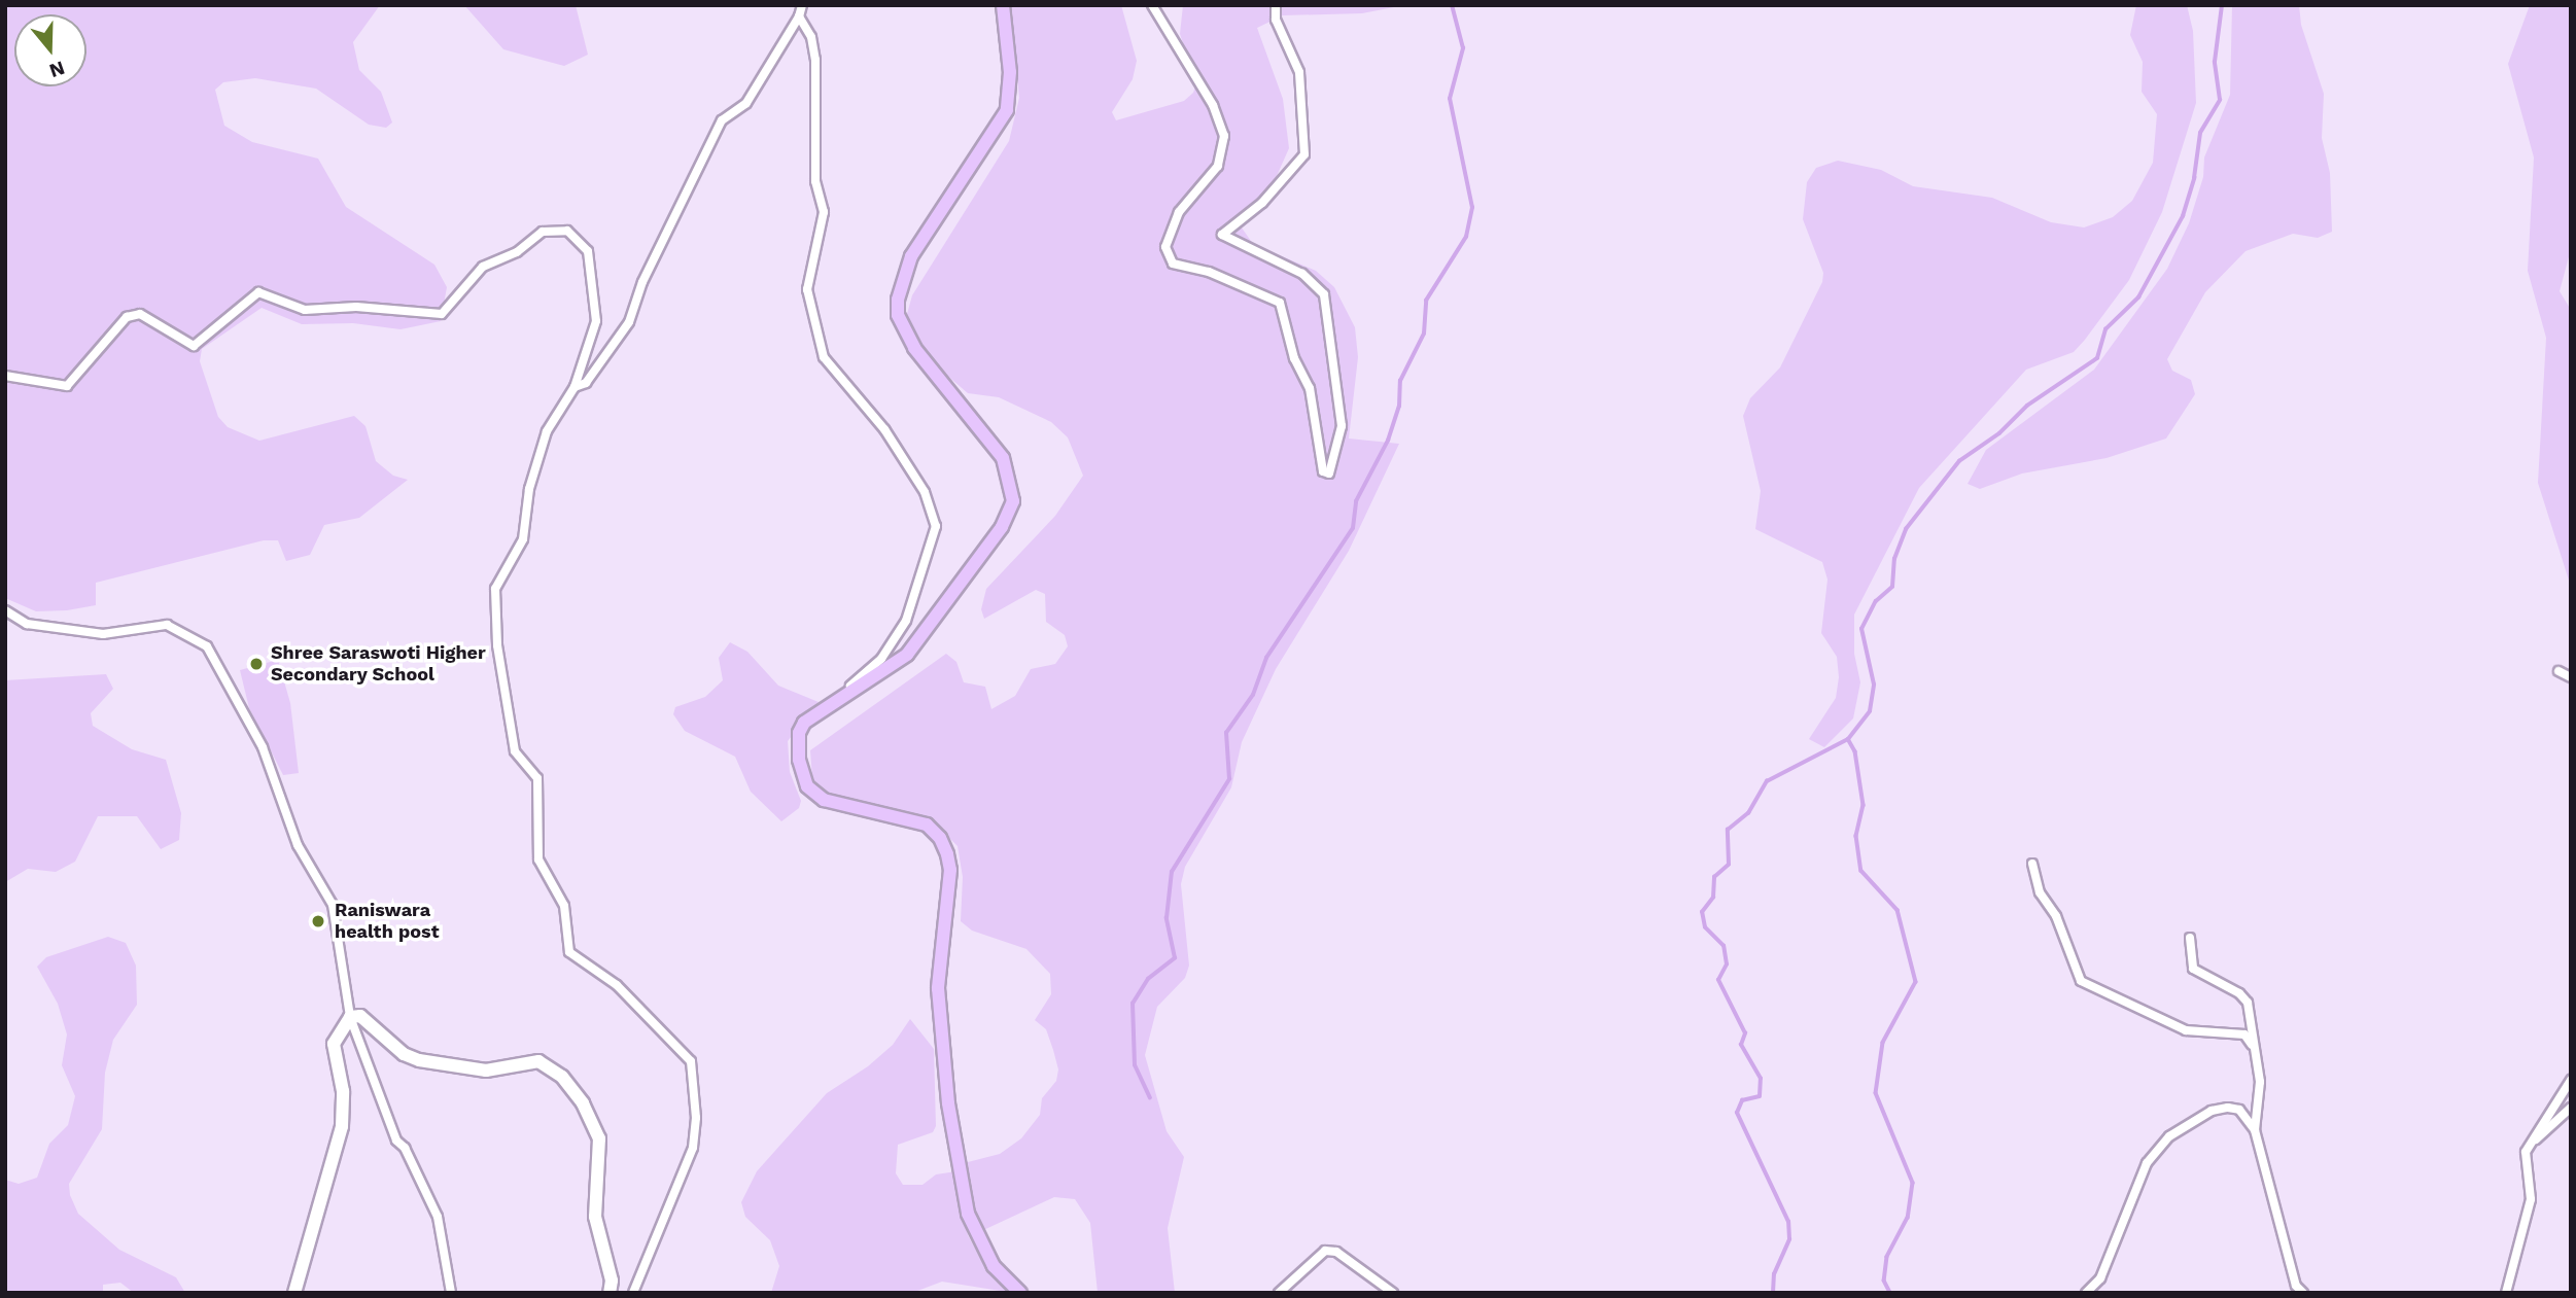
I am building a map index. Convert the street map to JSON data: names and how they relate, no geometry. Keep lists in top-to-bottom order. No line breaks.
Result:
{"places":["Shree Saraswoti Higher Secondary School","Raniswara health post"],"north":"bottom"}
